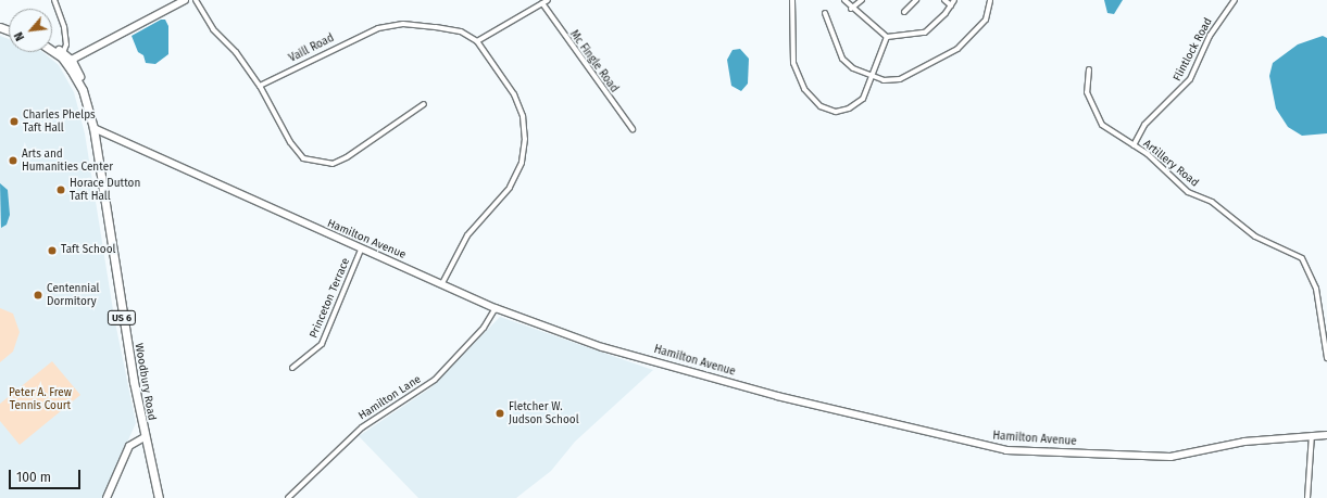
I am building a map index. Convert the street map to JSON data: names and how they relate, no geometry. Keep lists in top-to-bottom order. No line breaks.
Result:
{"streets":{"main road":["US 6","Woodbury Road"],"street":["Vaill Road","Flintlock Road","Mc Fingle Road","Artillery Road","Hamilton Avenue","Princeton Terrace","Hamilton Lane"]},"crossings":[["Flintlock Road","Artillery Road"],["Hamilton Avenue","Princeton Terrace"],["Hamilton Avenue","Woodbury Road"],["Hamilton Avenue","Hamilton Lane"]],"parks":["Peter A. Frew Tennis Court"],"places":["Charles Phelps Taft Hall","Arts and Humanities Center","Horace Dutton Taft Hall","Taft School","Centennial Dormitory","Fletcher W. Judson School"],"scale_bar":"100 m","north":"bottom left"}
